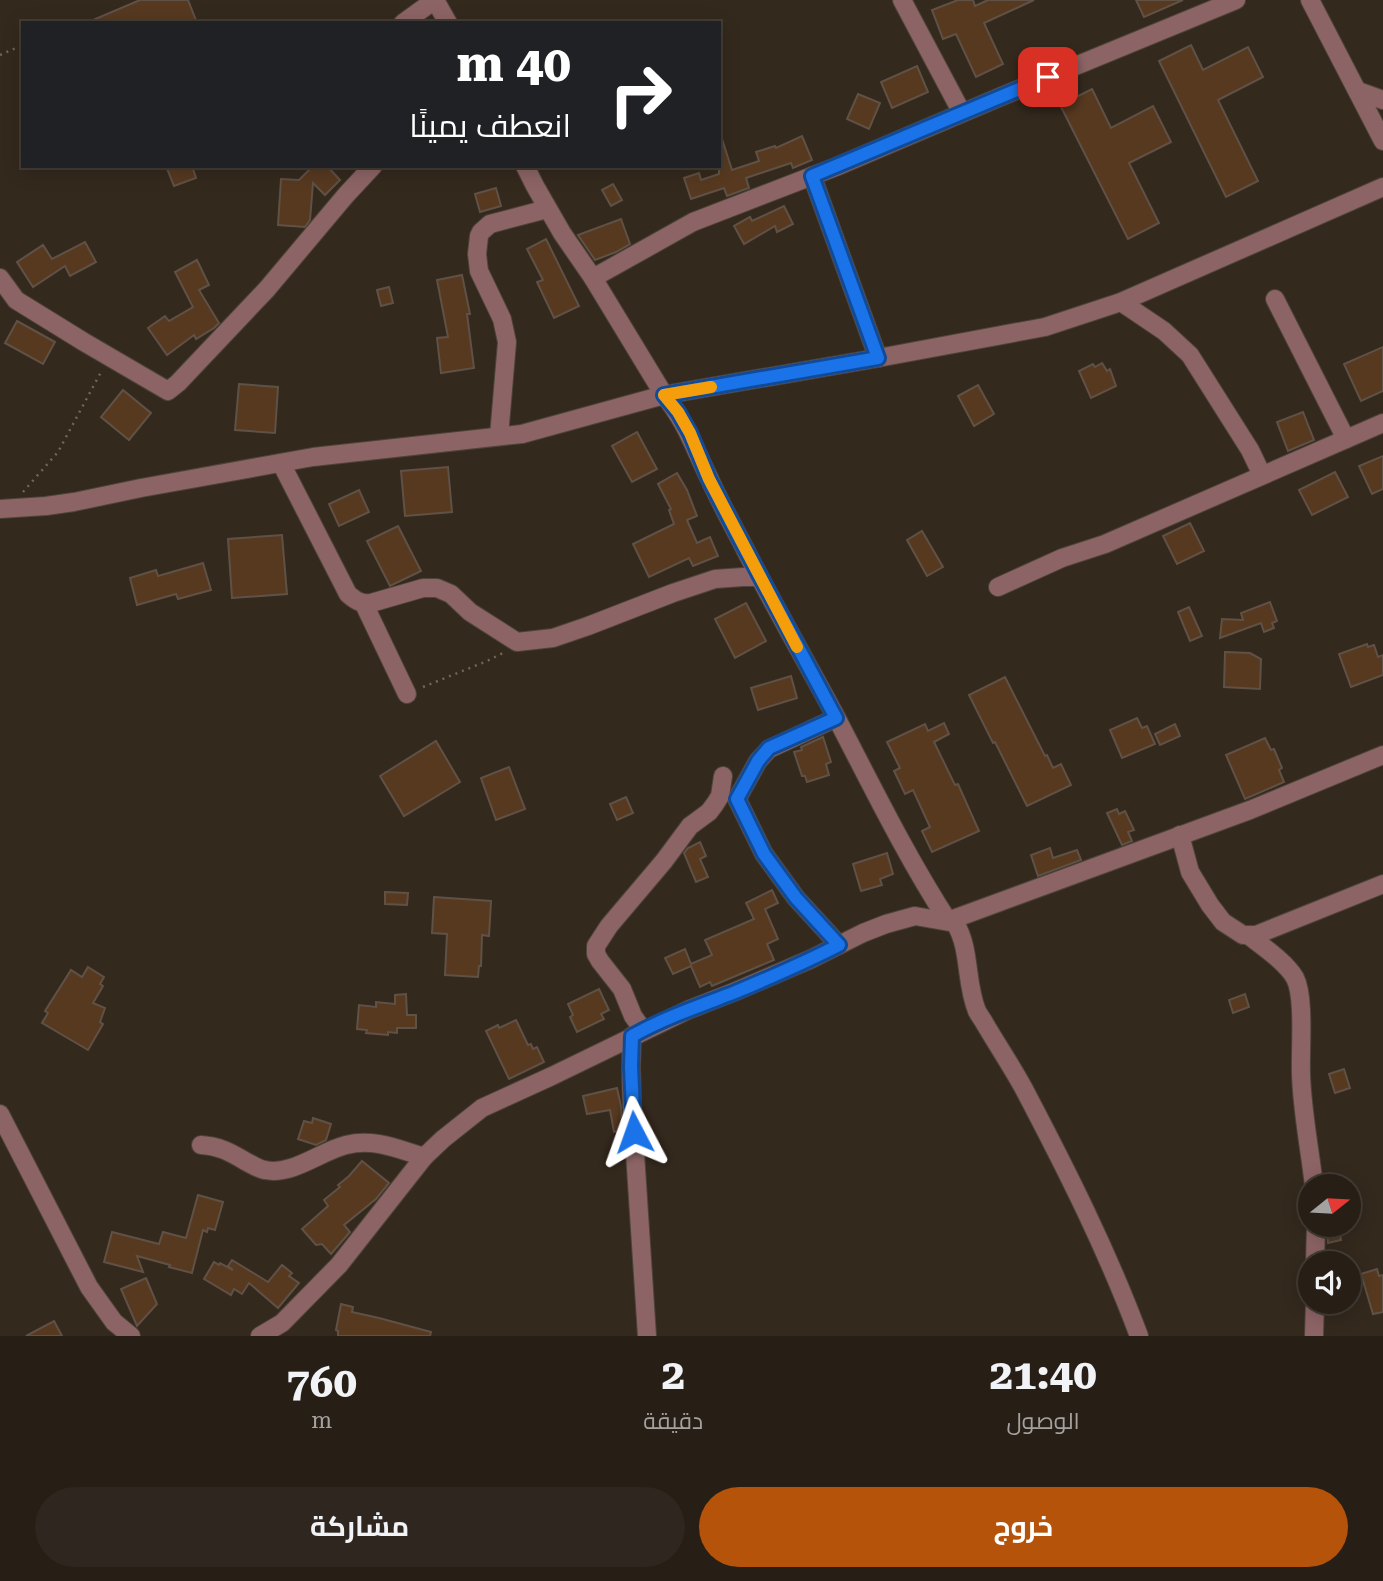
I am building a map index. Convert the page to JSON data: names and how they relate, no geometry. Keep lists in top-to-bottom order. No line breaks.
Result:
{"north":"right","page":{"turn":["40 m","انعطف يمينًا"],"eta":["21:40","الوصول","2","دقيقة","760","m"],"buttons":["خروج","مشاركة"]}}
